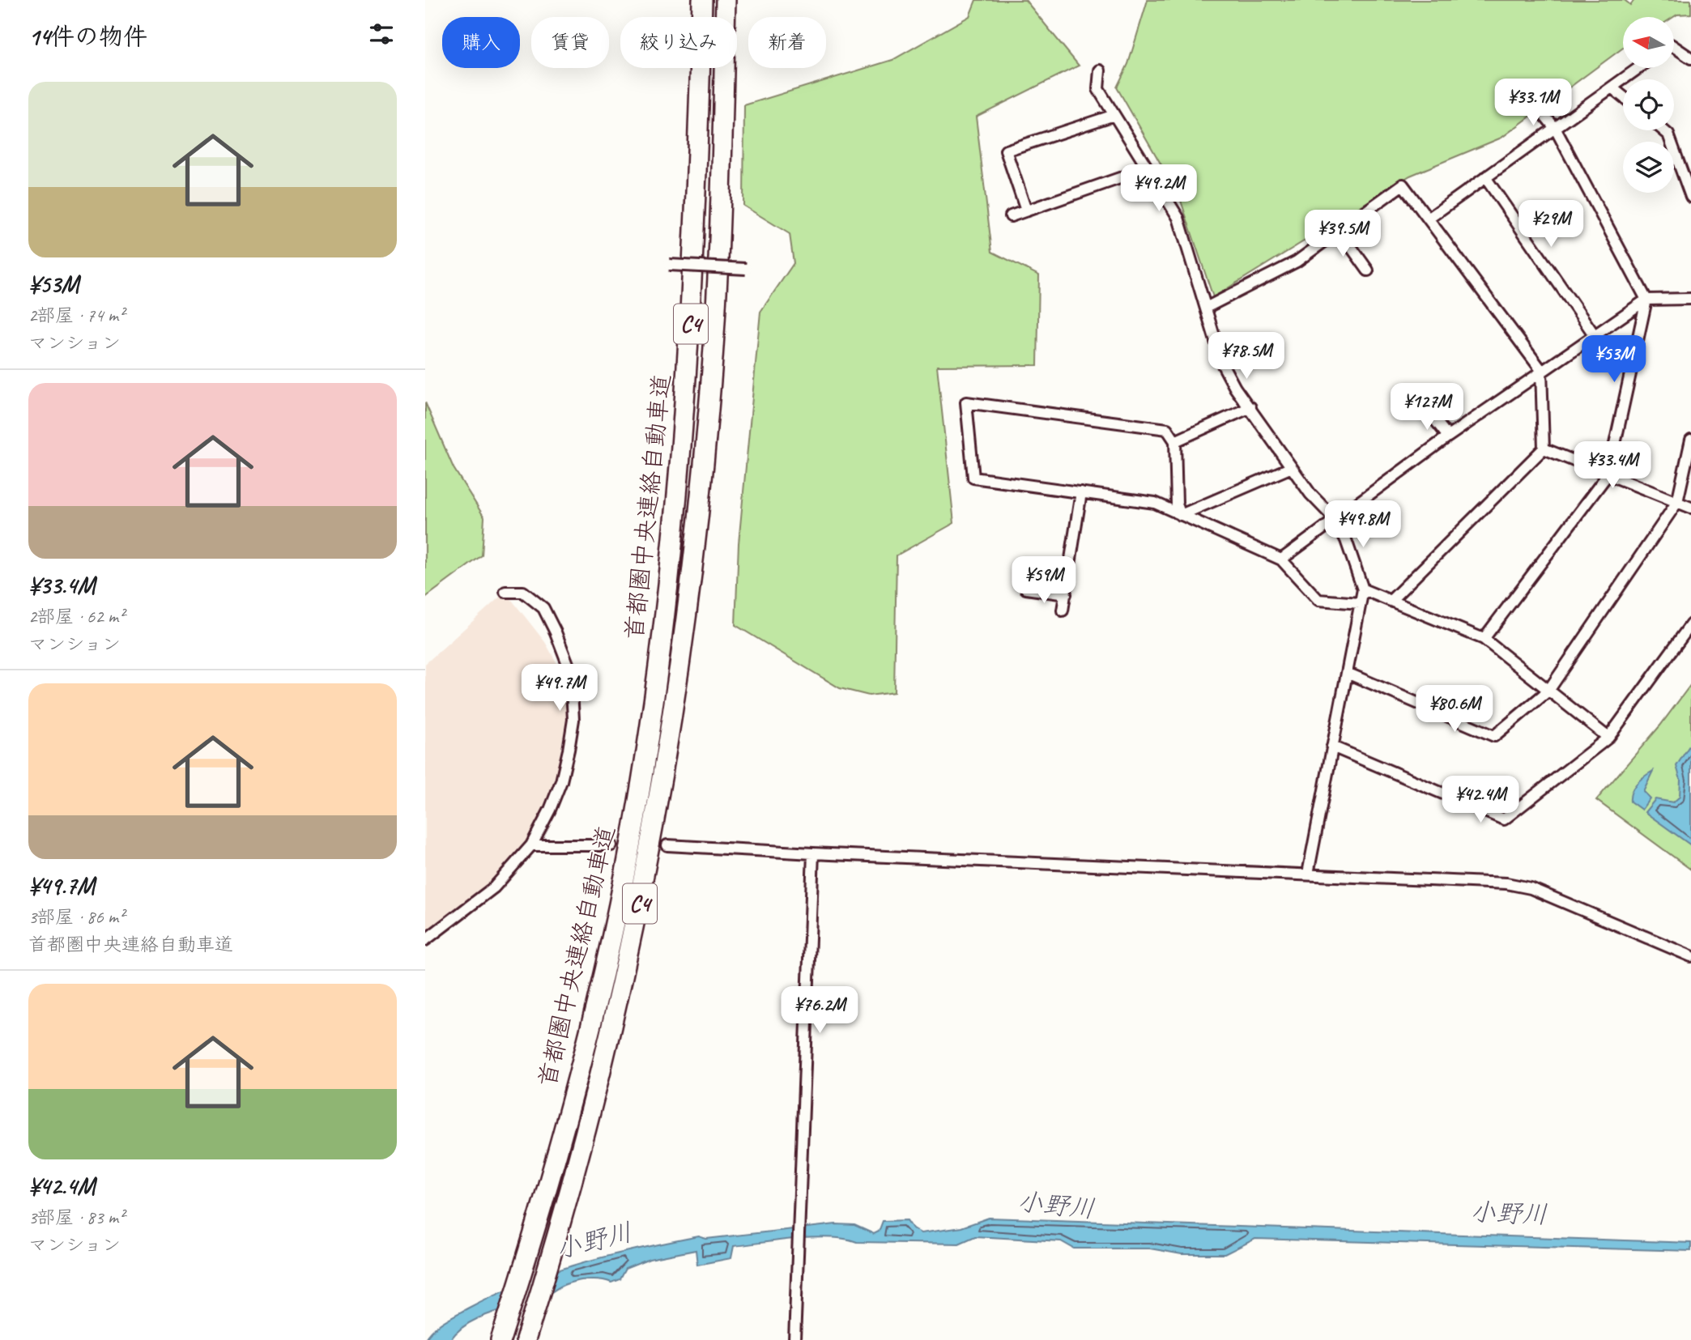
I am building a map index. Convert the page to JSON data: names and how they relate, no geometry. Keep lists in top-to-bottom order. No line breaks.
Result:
{"streets":{"highway":["C4","首都圏中央連絡自動車道"]},"water":["小野川"],"north":"left","page":{"heading":"14件の物件","chip":["購入","賃貸","絞り込み","新着"],"list":[{"name":"¥53M","note":"2部屋 · 74 m² · マンション"},{"name":"¥33.4M","note":"2部屋 · 62 m² · マンション"},{"name":"¥49.7M","note":"3部屋 · 86 m² · 首都圏中央連絡自動車道"},{"name":"¥42.4M","note":"3部屋 · 83 m² · マンション"}],"price":["¥33.1M","¥49.2M","¥29M","¥39.5M","¥78.5M","¥53M","¥127M","¥33.4M","¥49.8M","¥59M","¥49.7M","¥80.6M","¥42.4M","¥76.2M"]}}
